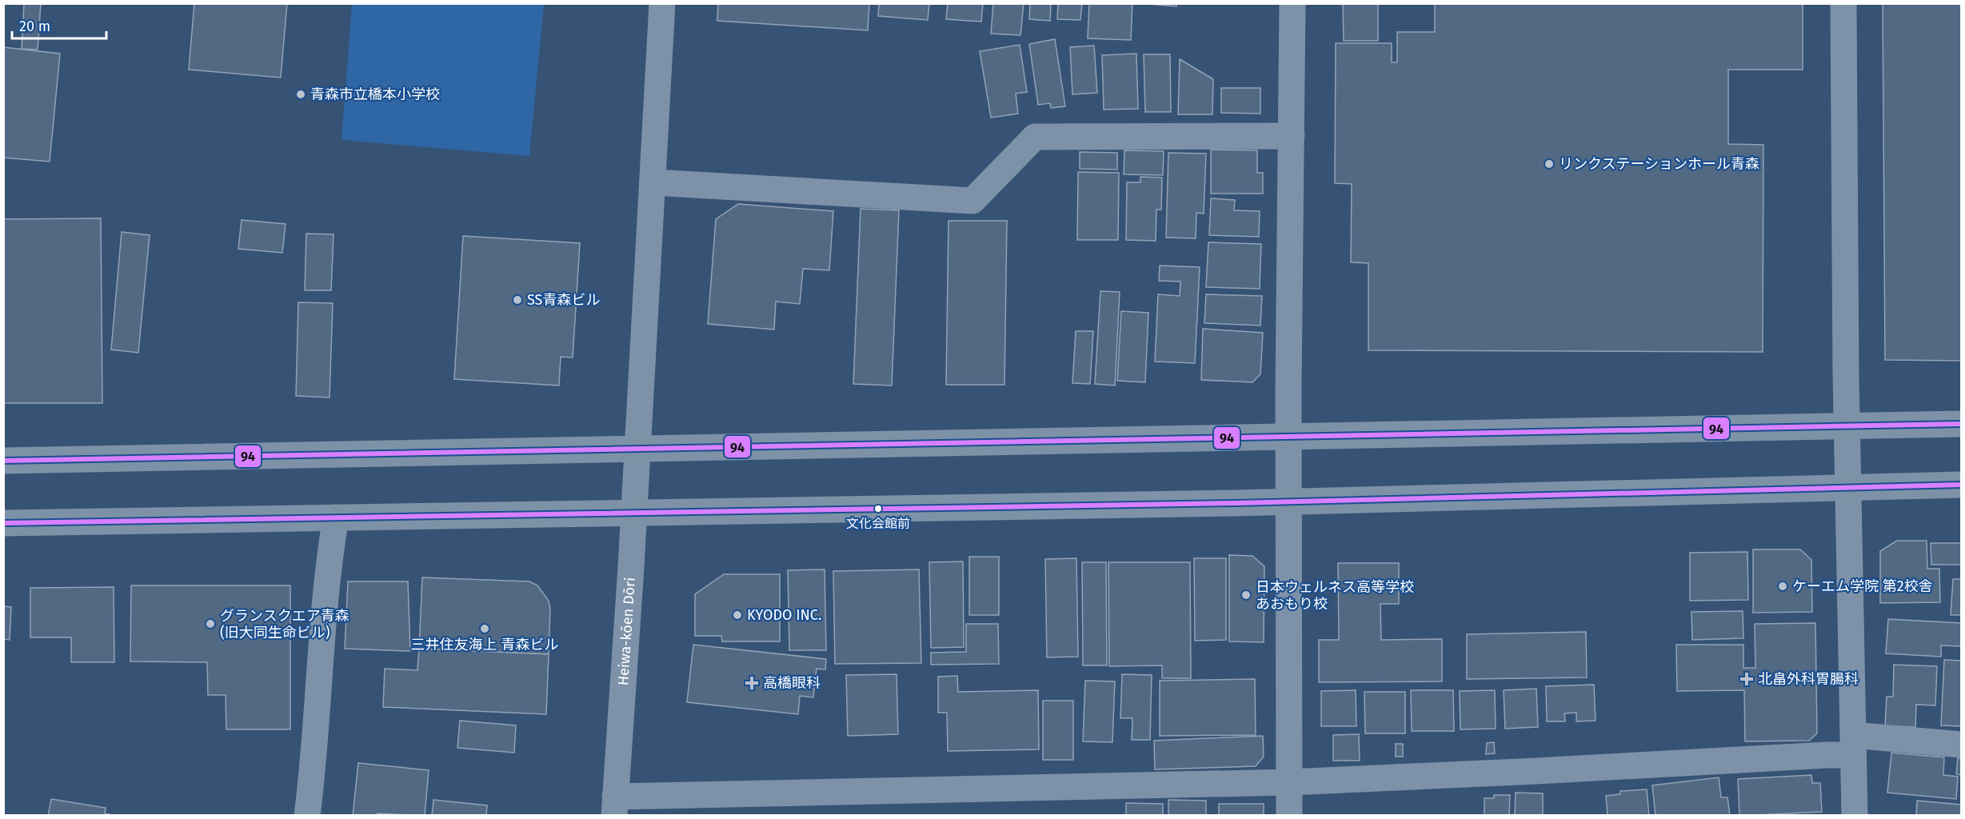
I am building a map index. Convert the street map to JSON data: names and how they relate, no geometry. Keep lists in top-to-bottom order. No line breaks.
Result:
{"streets":{"street":["Heiwa-kōen Dōri"]},"places":{"other":["青森市立橋本小学校","リンクステーションホール青森","SS青森ビル","文化会館前","ケーエム学院 第2校舎","日本ウェルネス高等学校 あおもり校","KYODO INC.","グランスクエア青森 (旧大同生命ビル)","三井住友海上 青森ビル"],"health":["北畠外科胃腸科","高橋眼科"]},"lines":["transit line 94"],"scale_bar":"20 m"}
